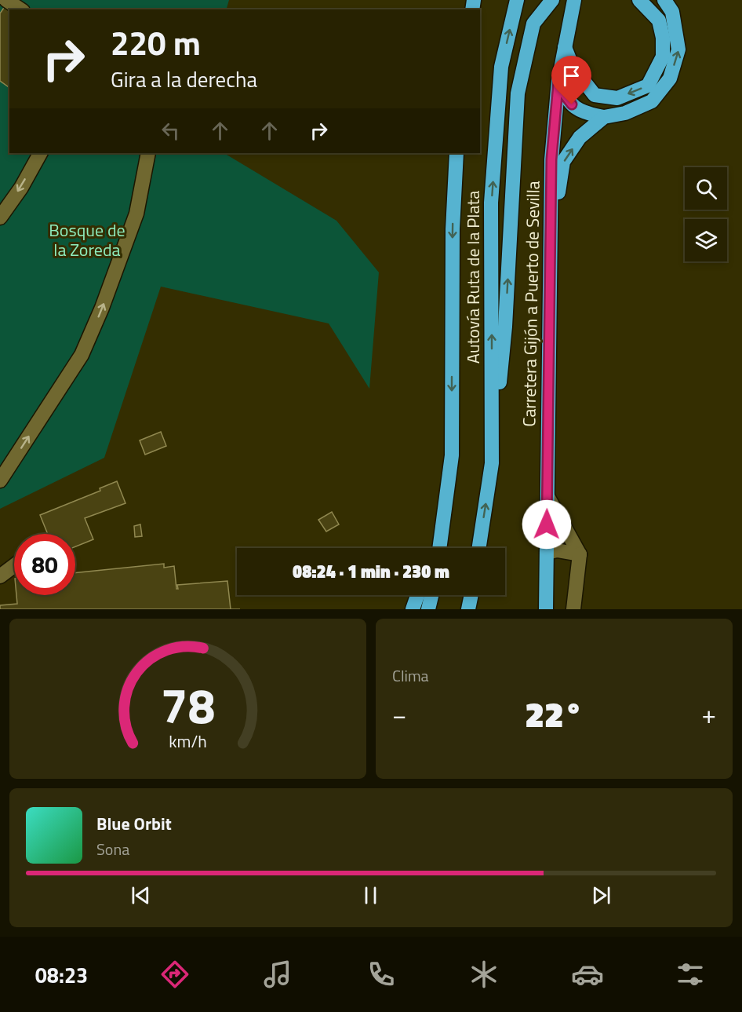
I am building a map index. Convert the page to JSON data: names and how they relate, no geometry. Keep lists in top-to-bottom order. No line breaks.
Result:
{"streets":{"highway":["Autovía Ruta de la Plata","Carretera Gijón a Puerto de Sevilla"]},"parks":["Bosque de la Zoreda"],"page":{"turn":["220 m","Gira a la derecha"],"limit":"80","trip":"08:24 · 1 min · 230 m","tile":"Clima","heat":["−","22°","+"],"song":["Blue Orbit","Sona"],"tabs":"08:23","gauge":["78","km/h"]}}
